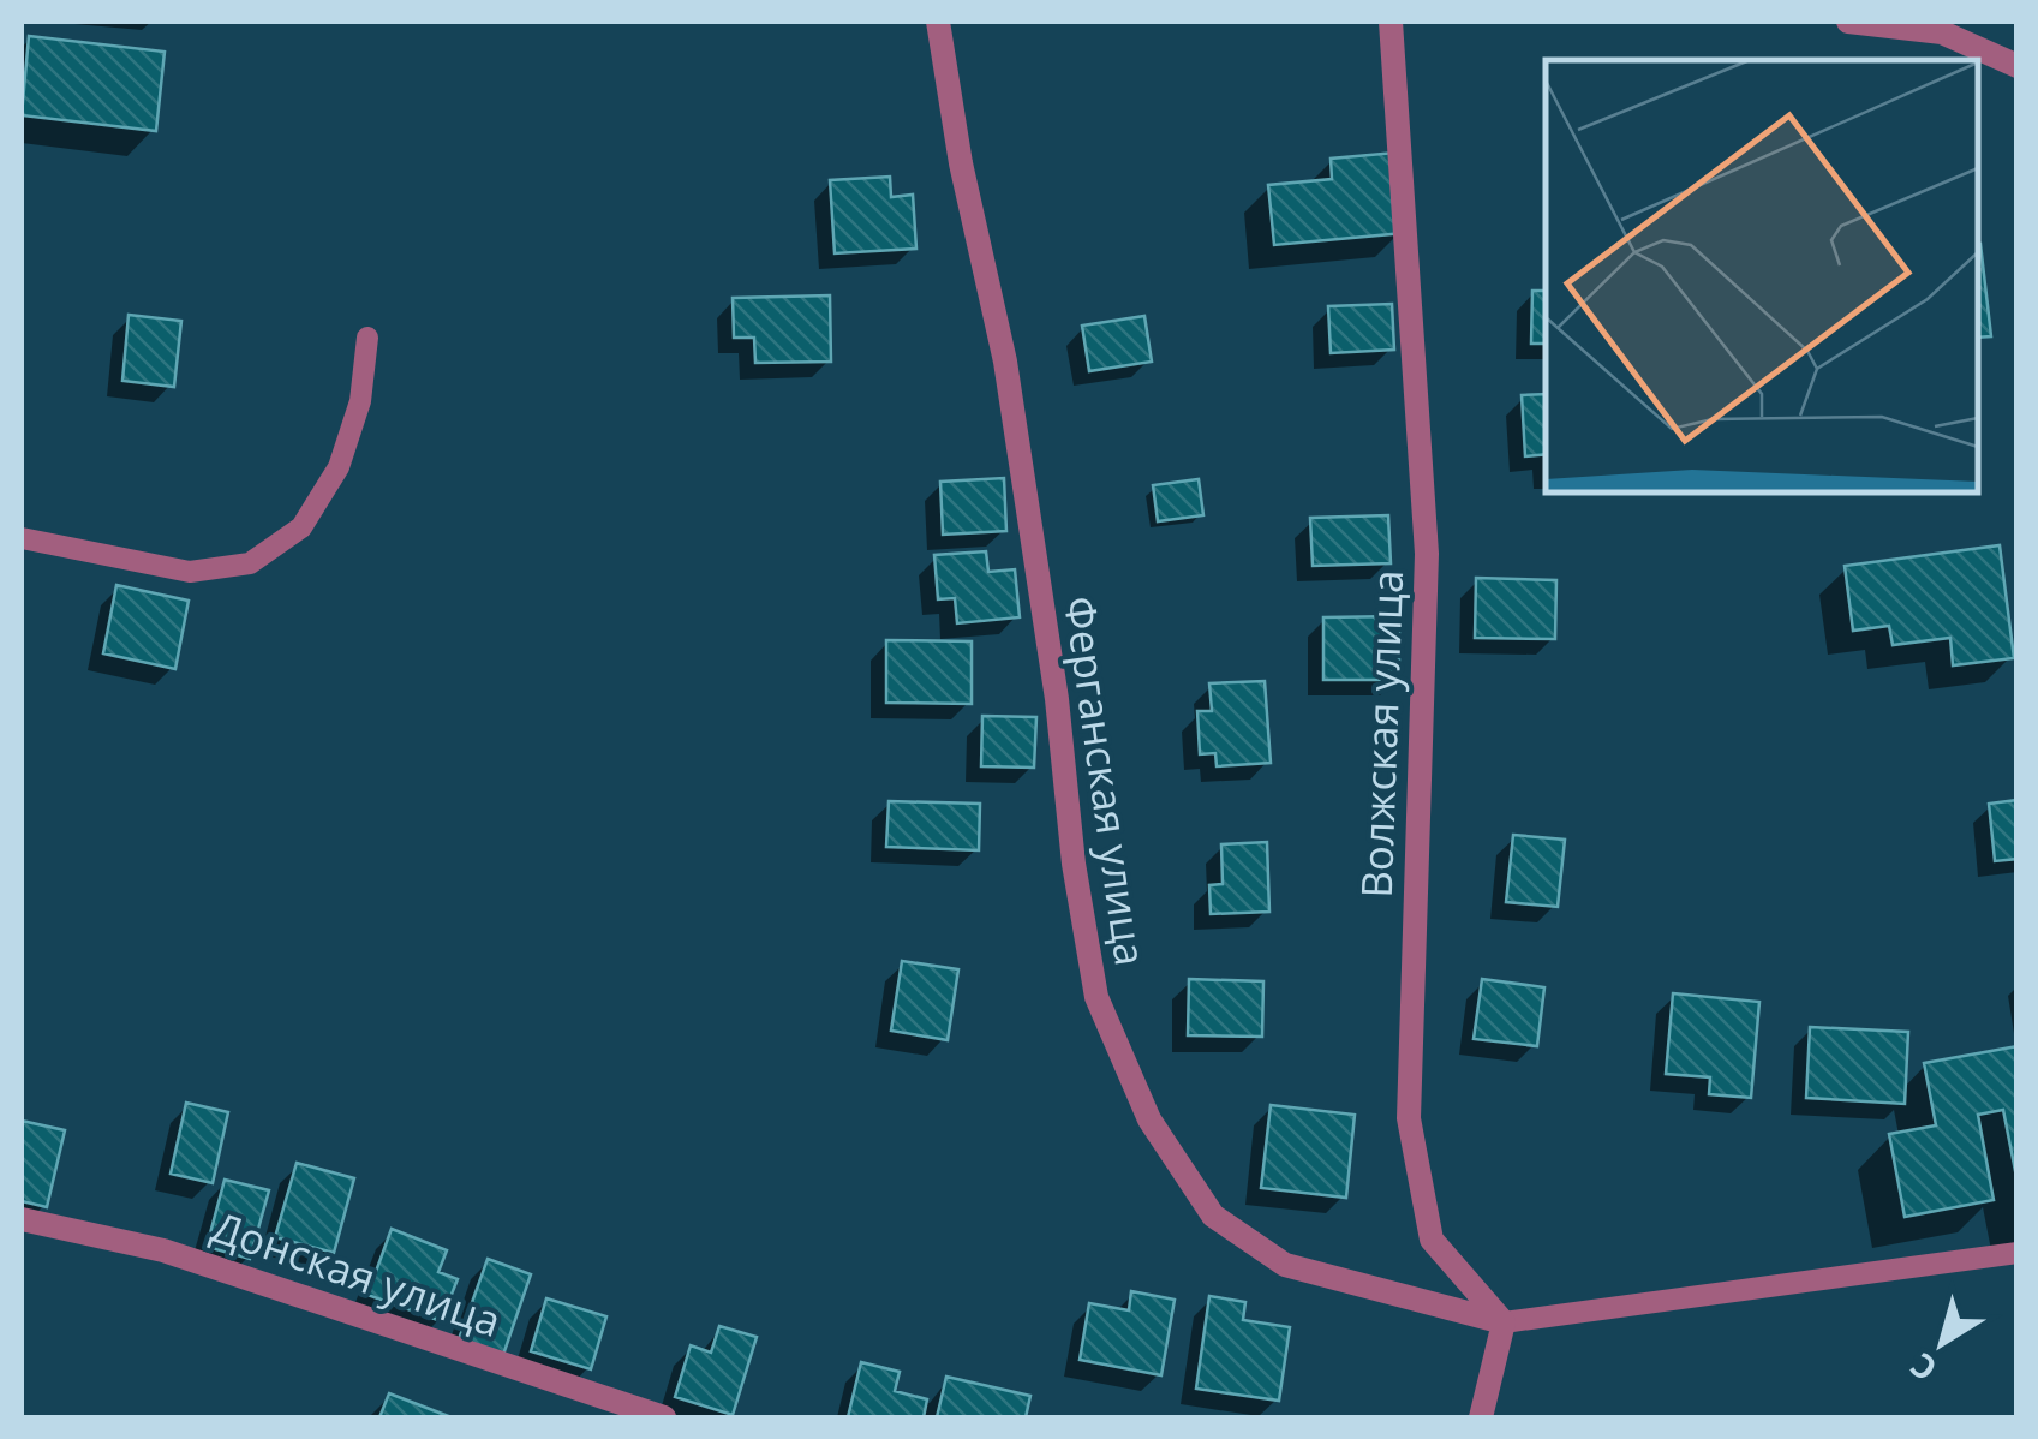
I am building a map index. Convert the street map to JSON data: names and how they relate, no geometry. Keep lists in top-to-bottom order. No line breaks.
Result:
{"streets":{"street":["Волжская улица","Ферганская улица","Донская улица"]},"crossings":[["Волжская улица","Ферганская улица"]],"north":"bottom left"}
